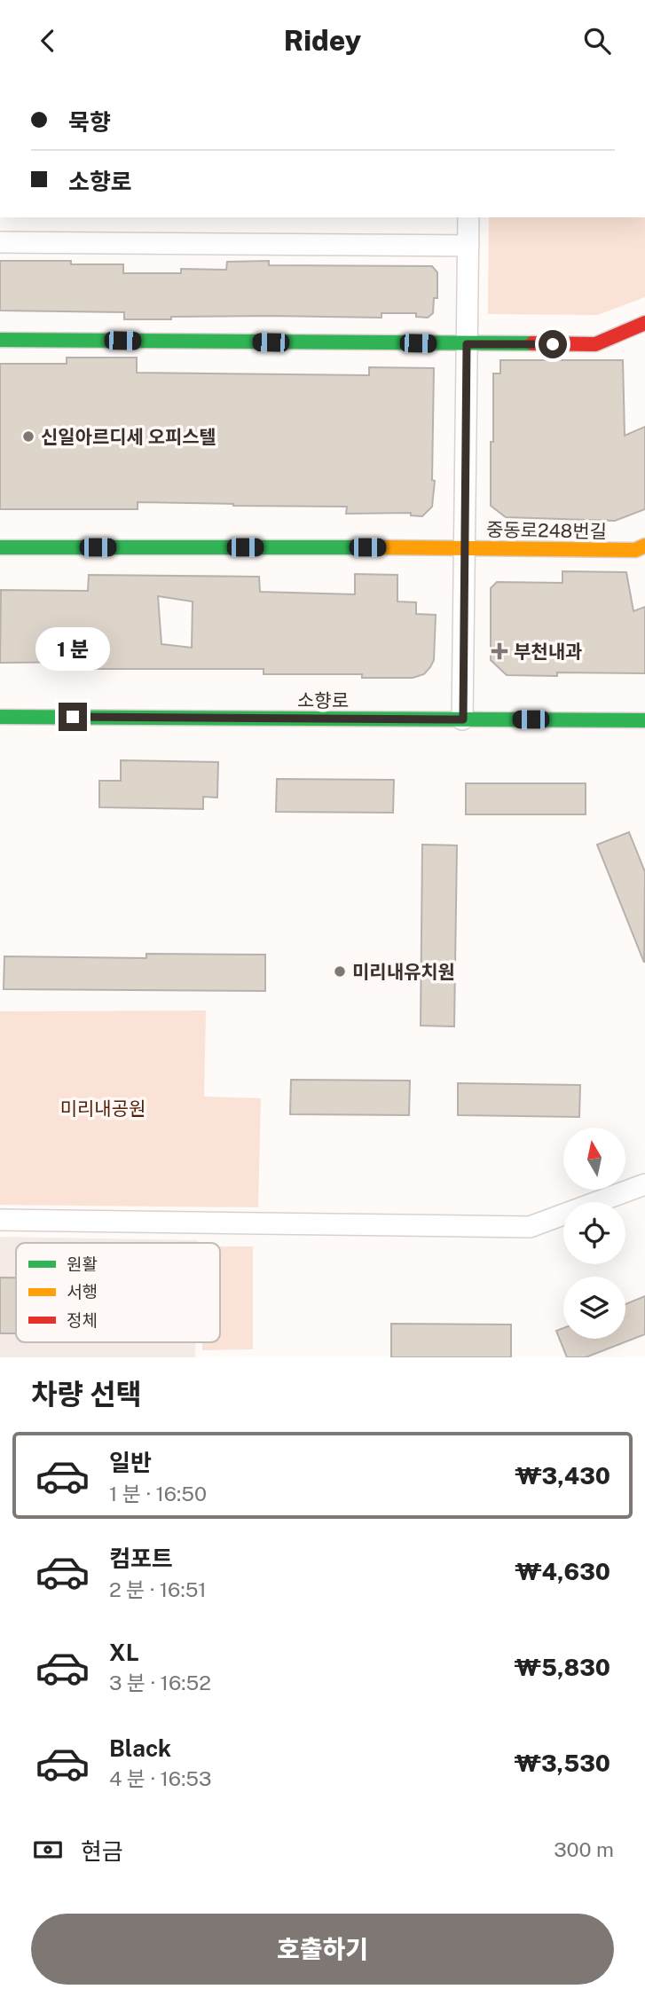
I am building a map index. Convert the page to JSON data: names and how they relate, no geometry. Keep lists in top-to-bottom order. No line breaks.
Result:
{"streets":{"street":["중동로248번길","소향로"]},"parks":["미리내공원"],"places":{"other":["신일아르디세 오피스텔","미리내유치원"],"health":["부천내과"]},"legend":["원활","서행","정체"],"north":"top","page":{"header":"Ridey","banner":["묵향","소향로"],"bubble":"1 분","heading":"차량 선택","list":[{"name":"일반","note":"1 분 · 16:50","value":"₩3,430"},{"name":"컴포트","note":"2 분 · 16:51","value":"₩4,630"},{"name":"XL","note":"3 분 · 16:52","value":"₩5,830"},{"name":"Black","note":"4 분 · 16:53","value":"₩3,530"}],"pay":["현금","300 m"],"buttons":"호출하기"}}
